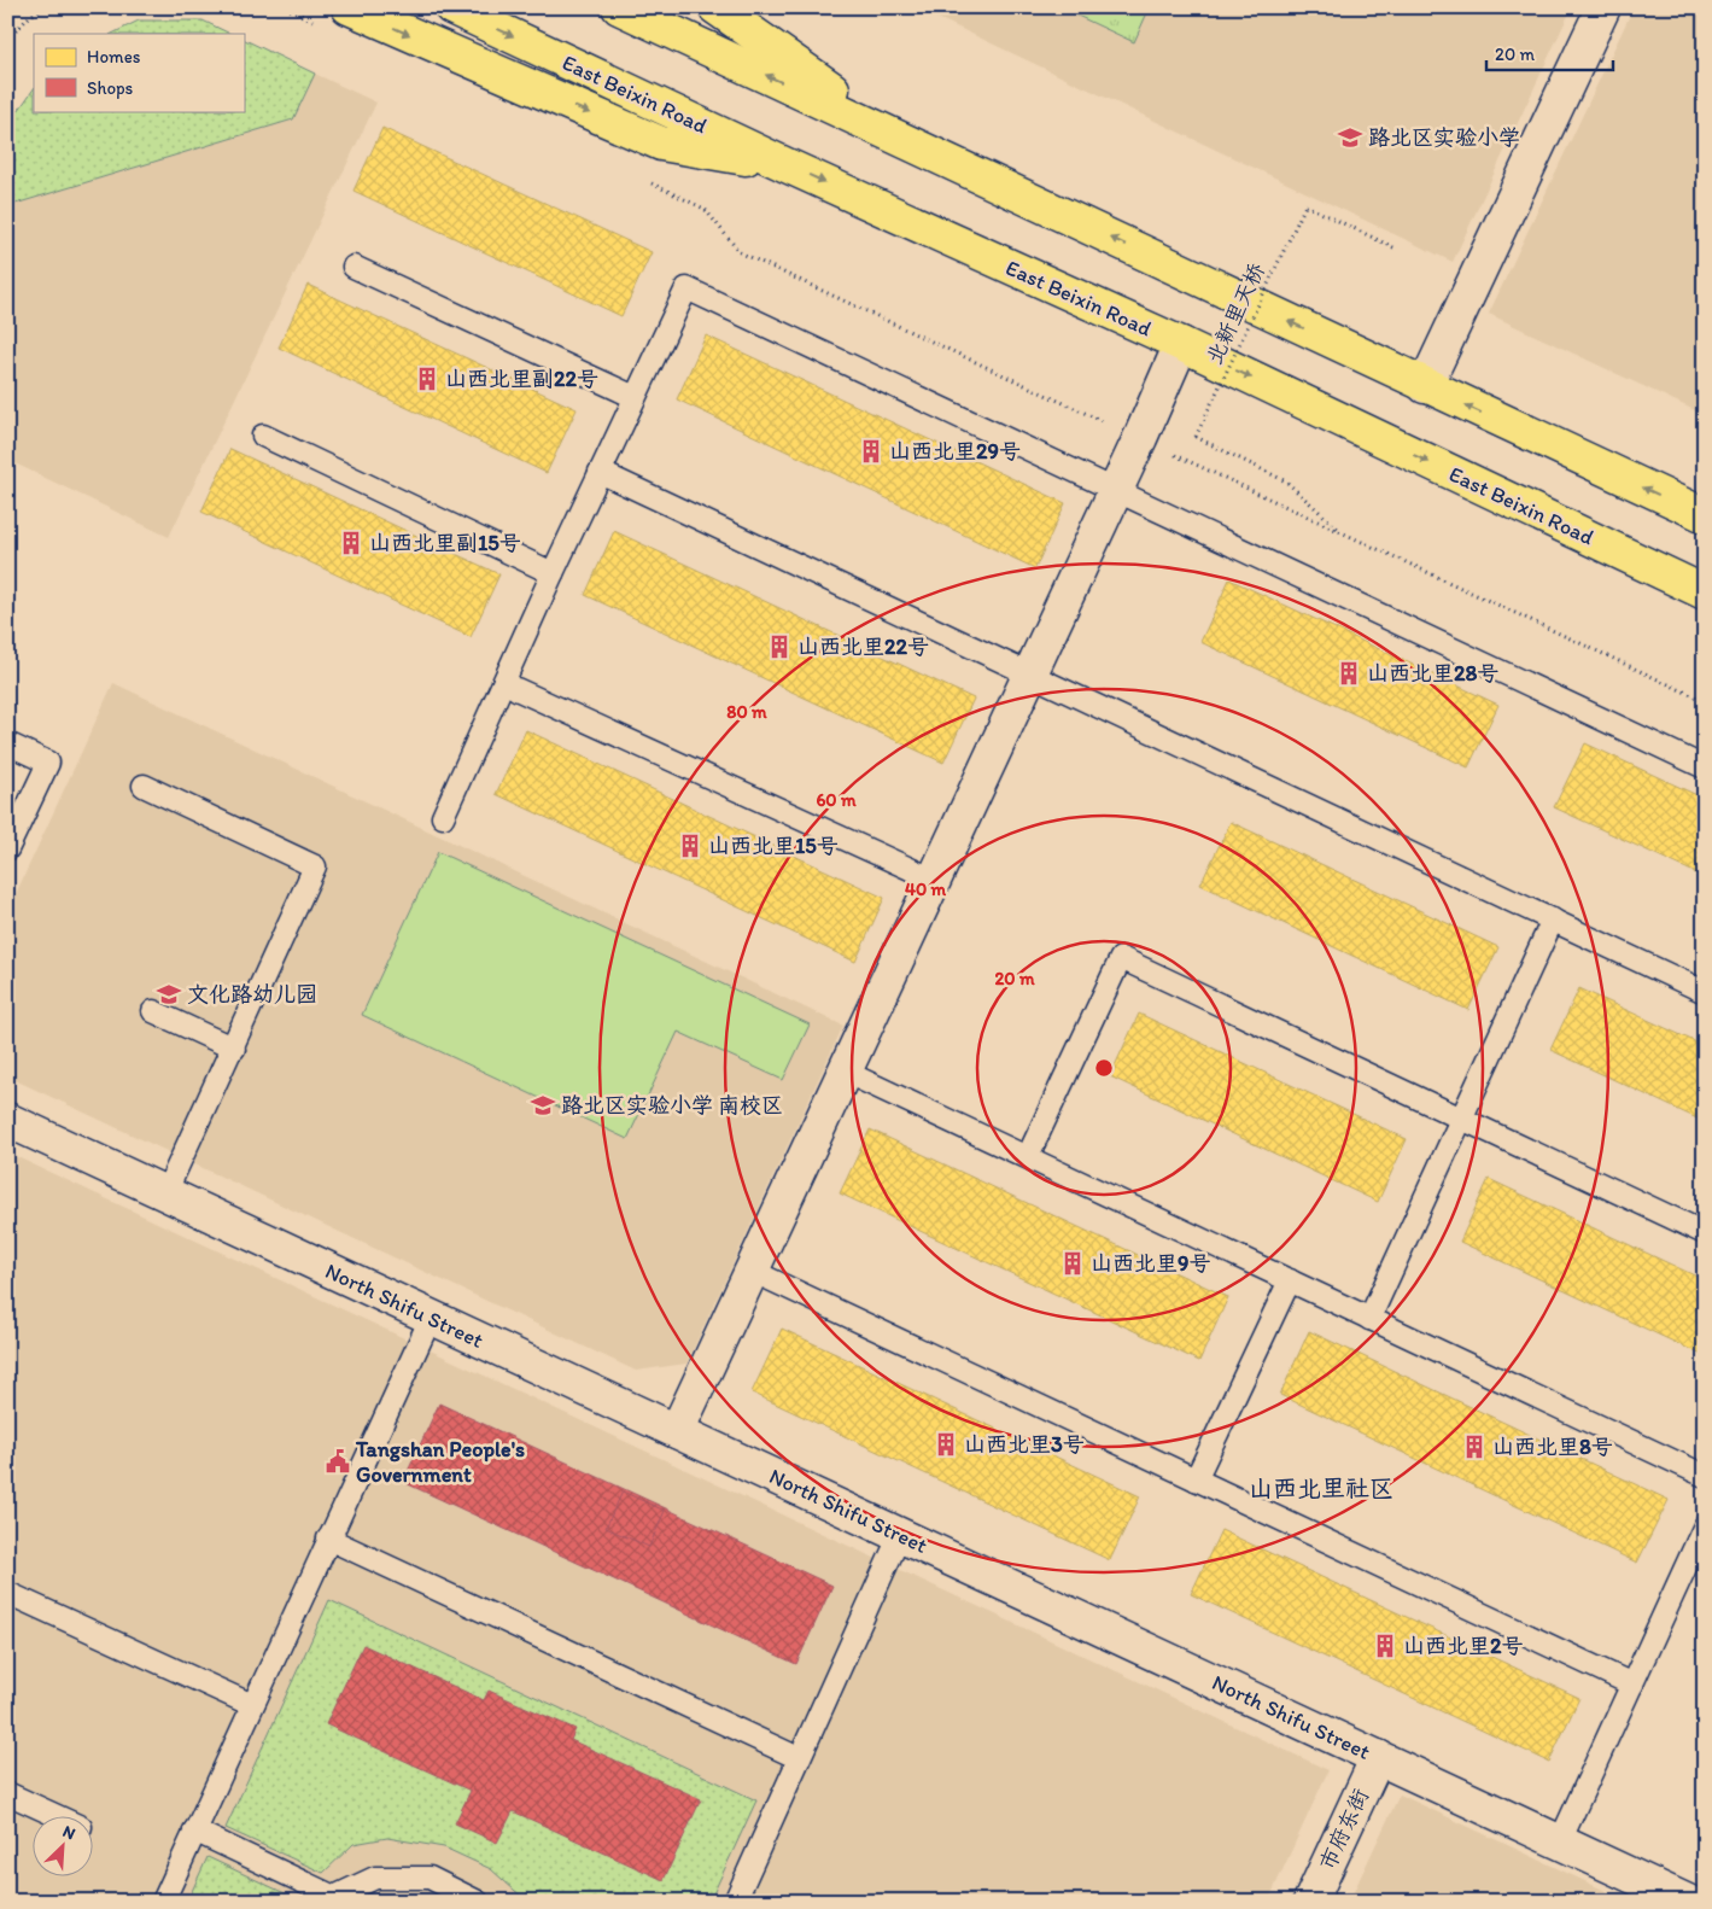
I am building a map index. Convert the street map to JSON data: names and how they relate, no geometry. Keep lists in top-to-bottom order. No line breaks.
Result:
{"streets":{"main road":["East Beixin Road"],"street":["North Shifu Street","市府东街"],"path":["北新里天桥"]},"crossings":[["North Shifu Street","市府东街"]],"districts":["山西北里社区"],"places":{"school or university":["路北区实验小学","文化路幼儿园","路北区实验小学 南校区"],"building":["山西北里副22号","山西北里29号","山西北里副15号","山西北里22号","山西北里28号","山西北里15号","山西北里9号","山西北里3号","山西北里8号","山西北里2号"],"public building":["Tangshan People's Government"]},"legend":["Homes","Shops"],"scale_bar":"20 m","north":"top right","rings":["80 m","60 m","40 m","20 m"]}
